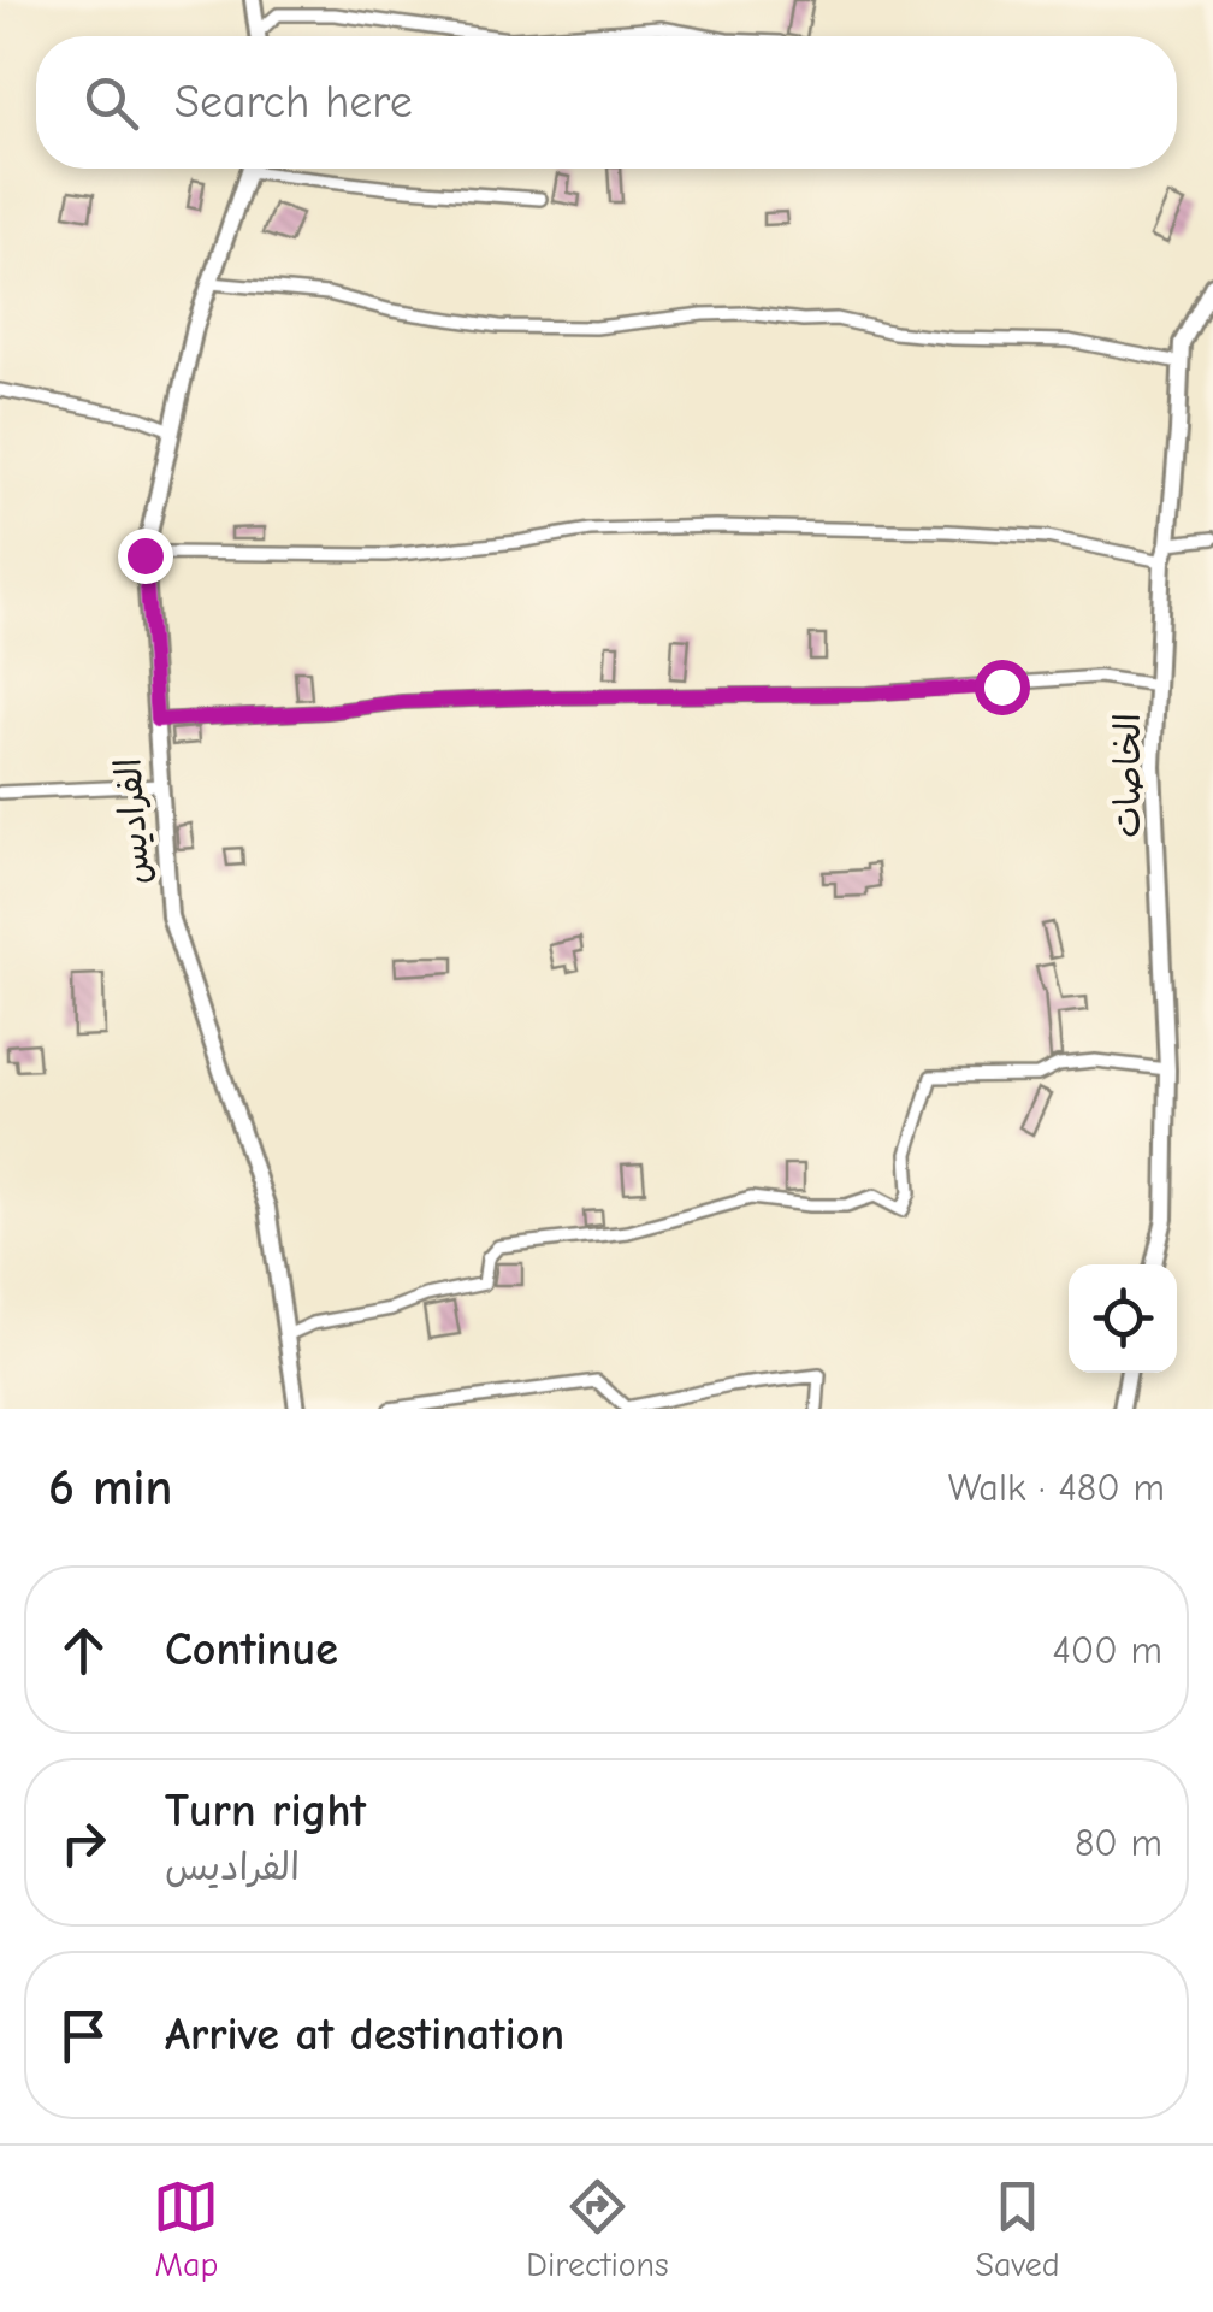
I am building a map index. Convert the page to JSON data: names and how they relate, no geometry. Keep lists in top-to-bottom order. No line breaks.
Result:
{"streets":{"street":["الخاصات","الفراديس"]},"page":{"search":"Search here","heading":["6 min","Walk · 480 m"],"list":[["Continue","400 m"],["Turn right","الفراديس","80 m"],"Arrive at destination"],"nav":["Map","Directions","Saved"]}}
